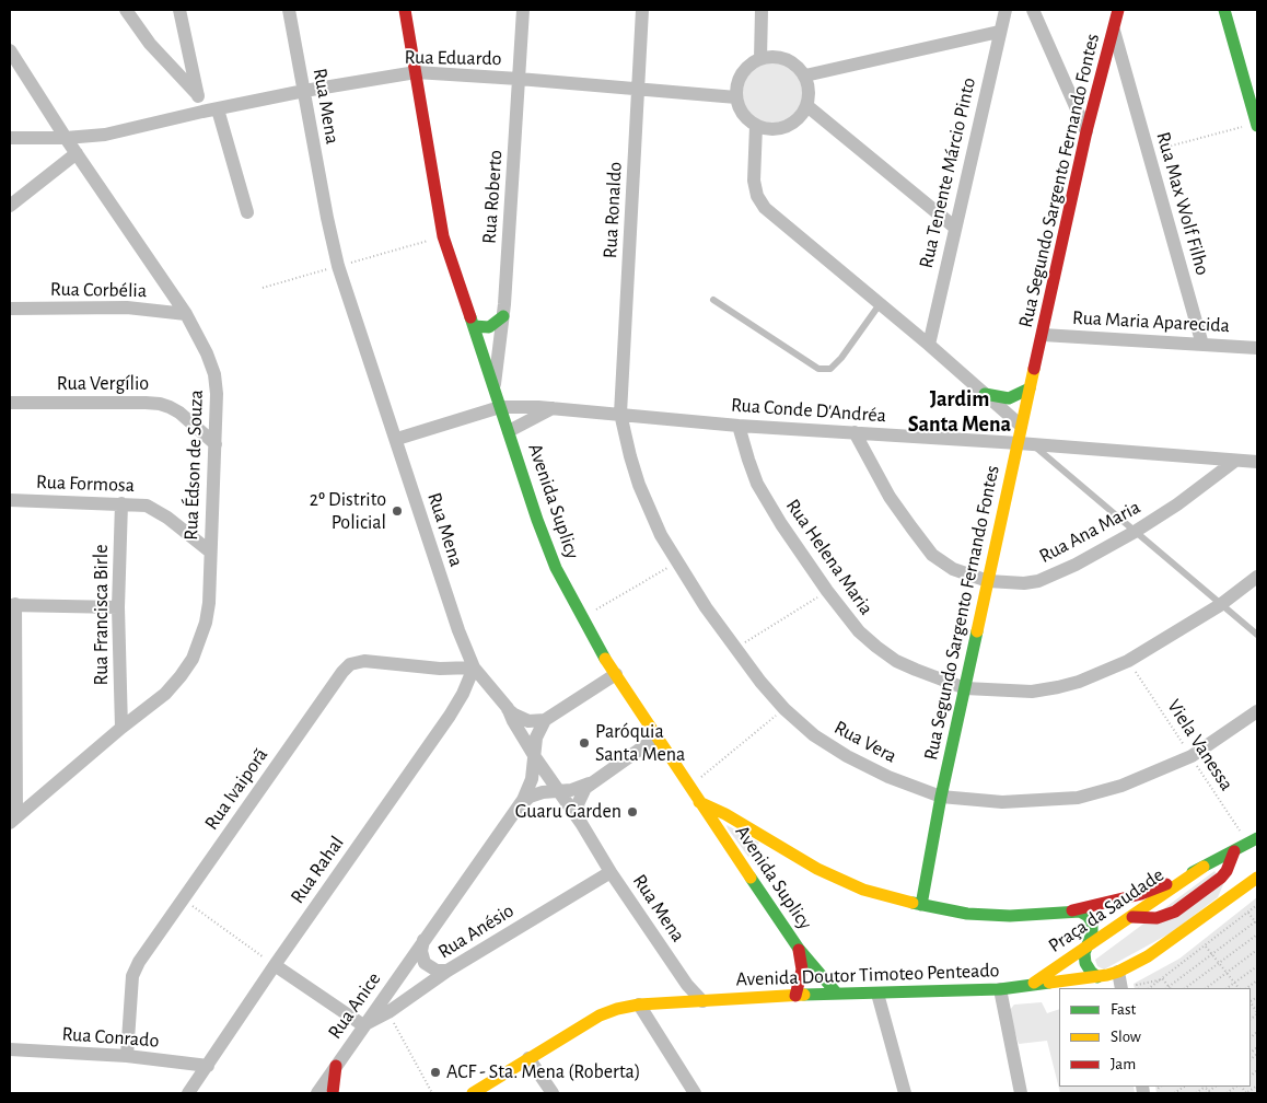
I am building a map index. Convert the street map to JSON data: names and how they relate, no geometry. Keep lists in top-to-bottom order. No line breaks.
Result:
{"streets":{"street":["Rua Eduardo","Rua Mena","Rua Tenente Márcio Pinto","Rua Segundo Sargento Fernando Fontes","Rua Roberto","Rua Max Wolf Filho","Rua Ronaldo","Rua Corbélia","Rua Maria Aparecida","Rua Vergílio","Rua Conde D'Andréa","Rua Édson de Souza","Rua Formosa","Avenida Suplicy","Rua Ana Maria","Rua Helena Maria","Rua Francisca Birle","Rua Vera","Rua Ivaiporã","Rua Rahal","Praça da Saudade","Rua Anésio","Avenida Doutor Timoteo Penteado","Rua Anice","Rua Conrado"],"path":["Viela Vanessa"]},"crossings":[["Rua Eduardo","Rua Mena"],["Rua Eduardo","Rua Roberto"],["Rua Eduardo","Rua Ronaldo"],["Rua Eduardo","Rua Édson de Souza"],["Rua Eduardo","Avenida Suplicy"],["Rua Mena","Rua Conde D'Andréa"],["Rua Mena","Rua Ivaiporã"],["Rua Mena","Rua Rahal"],["Rua Mena","Rua Anésio"],["Rua Mena","Avenida Doutor Timoteo Penteado"],["Rua Mena","Rua Anice"],["Rua Segundo Sargento Fernando Fontes","Rua Max Wolf Filho"],["Rua Segundo Sargento Fernando Fontes","Rua Maria Aparecida"],["Rua Segundo Sargento Fernando Fontes","Rua Conde D'Andréa"],["Rua Segundo Sargento Fernando Fontes","Rua Ana Maria"],["Rua Segundo Sargento Fernando Fontes","Rua Helena Maria"],["Rua Segundo Sargento Fernando Fontes","Rua Vera"],["Rua Roberto","Avenida Suplicy"],["Rua Max Wolf Filho","Rua Maria Aparecida"],["Rua Ronaldo","Rua Conde D'Andréa"],["Rua Ronaldo","Rua Vera"],["Rua Corbélia","Rua Édson de Souza"],["Rua Vergílio","Rua Édson de Souza"],["Rua Conde D'Andréa","Avenida Suplicy"],["Rua Conde D'Andréa","Rua Ana Maria"],["Rua Conde D'Andréa","Rua Helena Maria"],["Rua Conde D'Andréa","Rua Vera"],["Rua Édson de Souza","Rua Formosa"],["Rua Édson de Souza","Rua Francisca Birle"],["Rua Formosa","Rua Francisca Birle"],["Avenida Suplicy","Avenida Doutor Timoteo Penteado"],["Rua Helena Maria","Viela Vanessa"],["Rua Vera","Viela Vanessa"],["Rua Ivaiporã","Rua Rahal"],["Rua Ivaiporã","Rua Conrado"],["Rua Rahal","Rua Conrado"],["Praça da Saudade","Avenida Doutor Timoteo Penteado"],["Rua Anésio","Rua Anice"]],"districts":["Jardim Santa Mena"],"places":["2º Distrito Policial","Paróquia Santa Mena","Guaru Garden","ACF - Sta. Mena (Roberta)"],"legend":["Fast","Slow","Jam"]}
